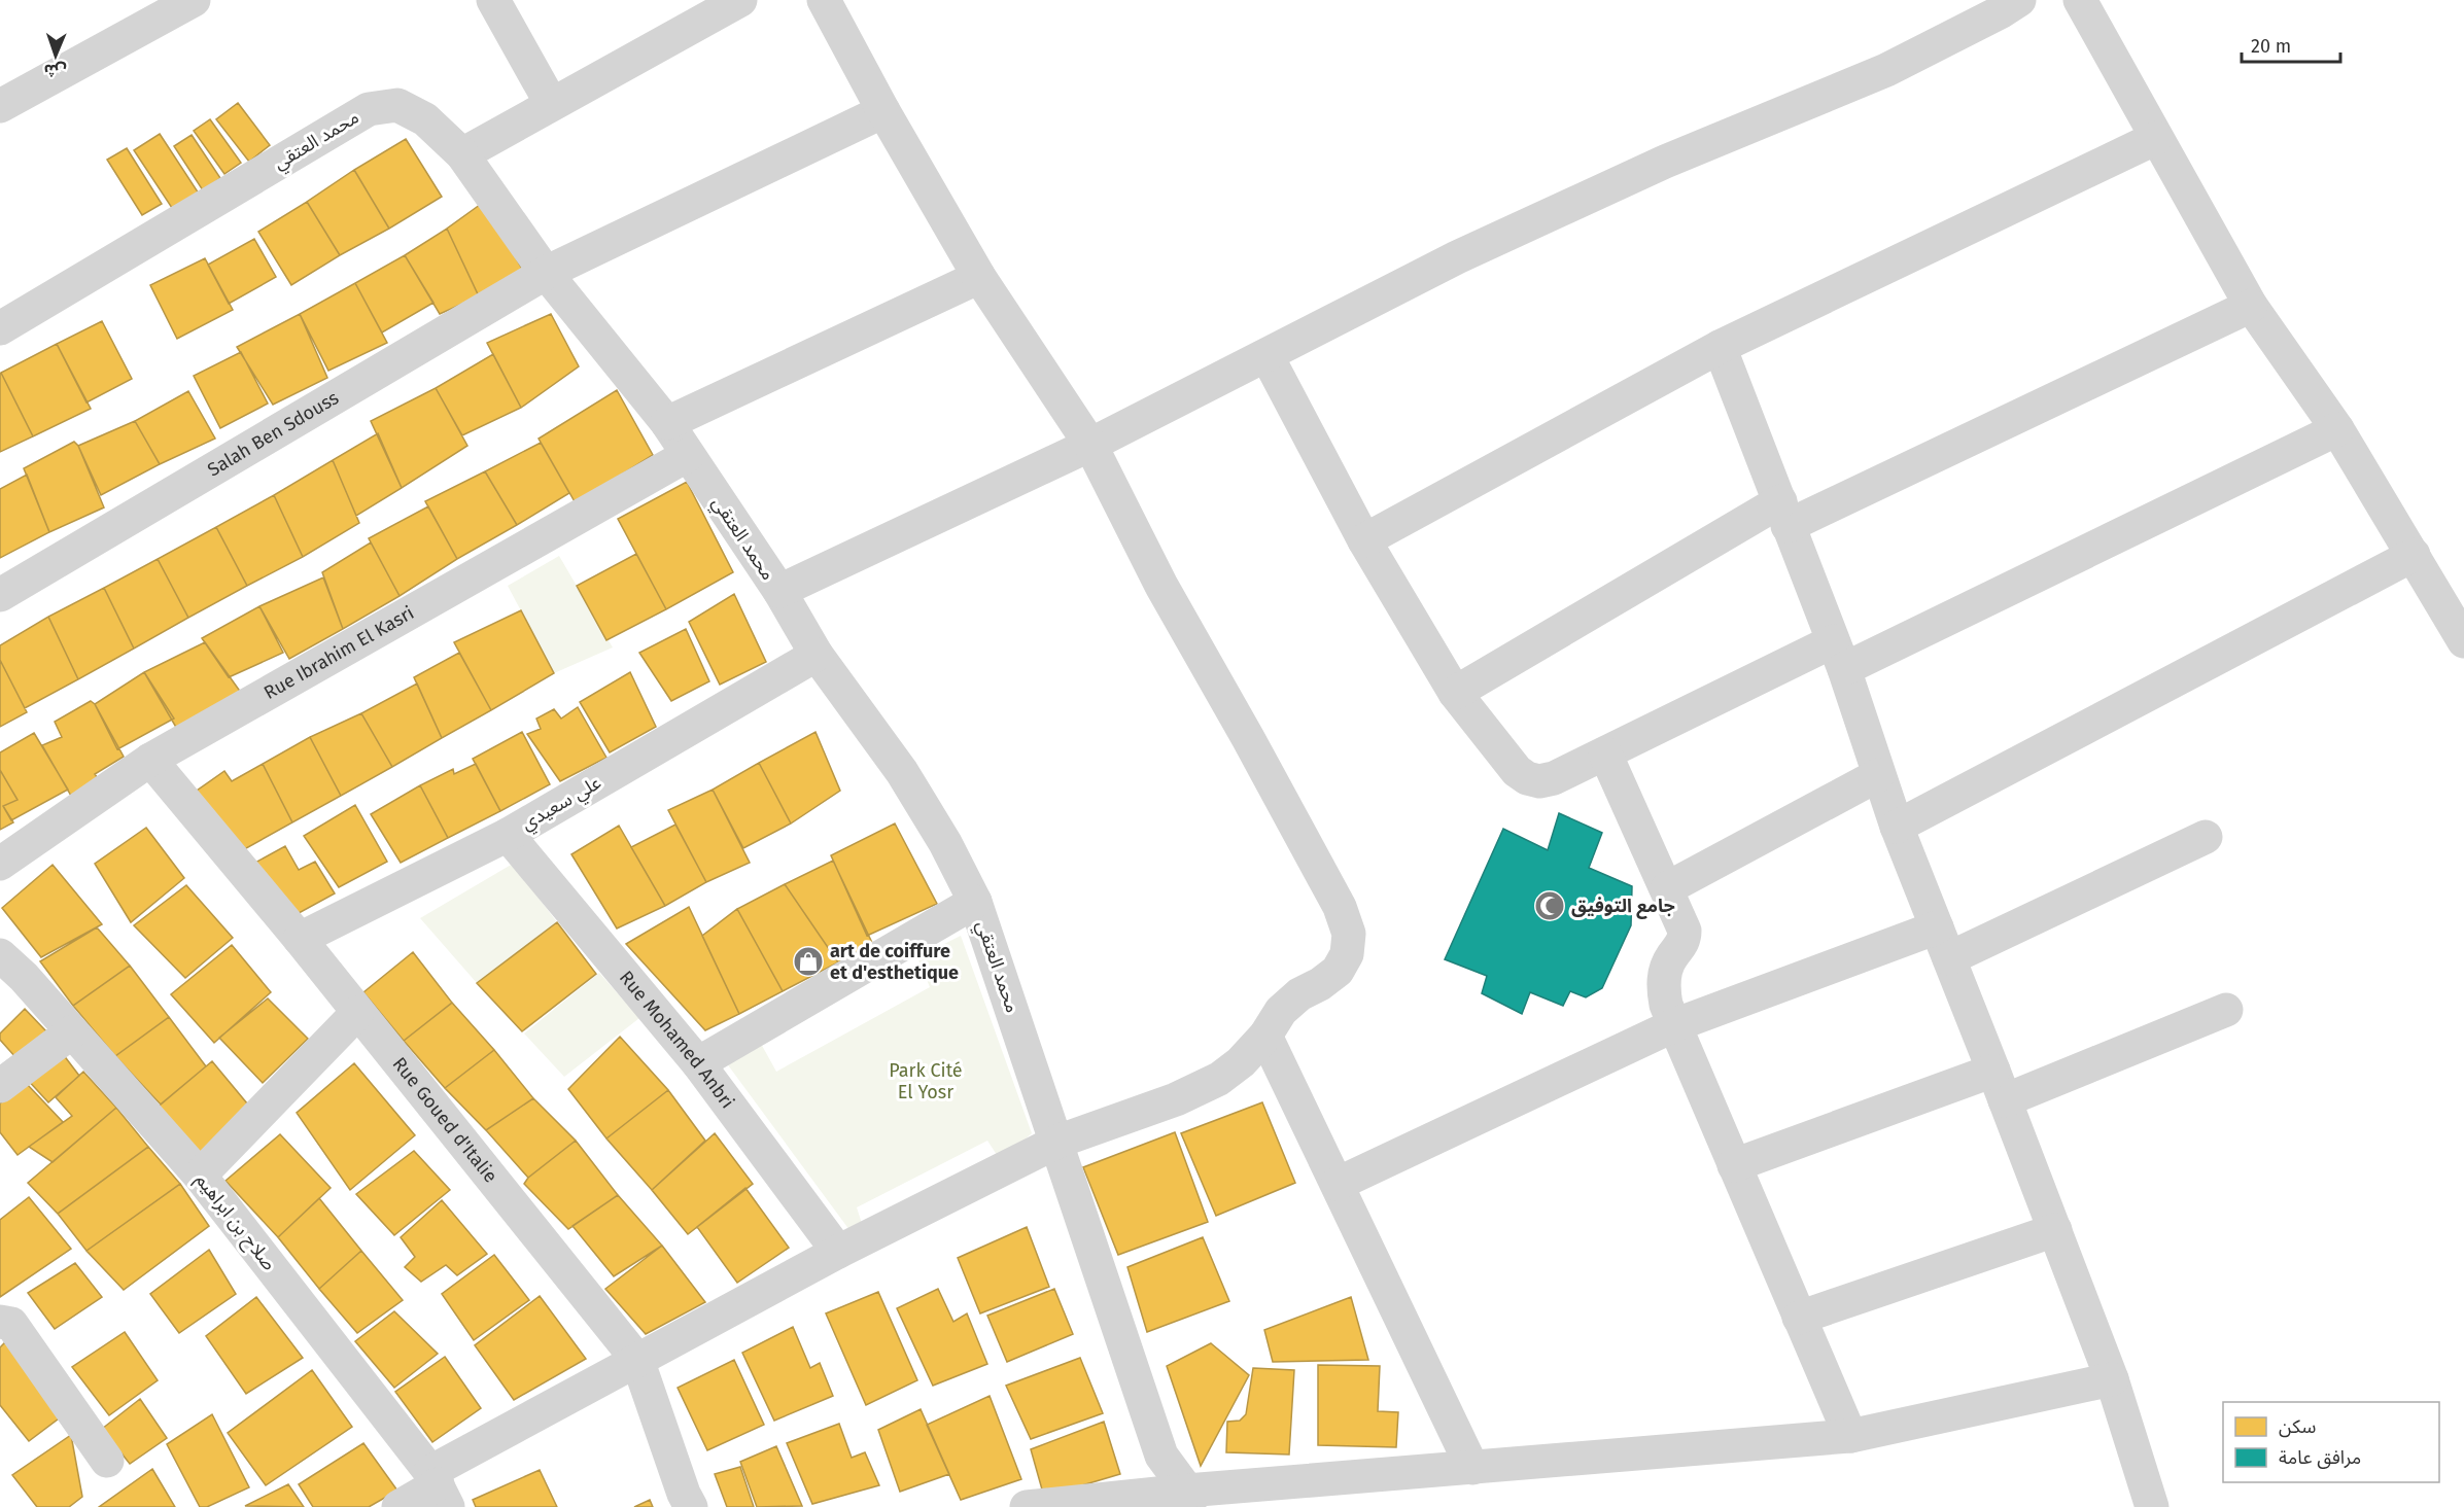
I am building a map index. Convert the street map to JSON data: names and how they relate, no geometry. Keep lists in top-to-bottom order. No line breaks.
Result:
{"streets":{"street":["محمد العتقي","Salah Ben Sdouss","Rue Ibrahim El Kasri","علي سعيدي","Rue Mohamed Anbri","Rue Goued d'Italie","صلاح بن ابراهيم"]},"crossings":[["محمد العتقي","Salah Ben Sdouss"],["محمد العتقي","Rue Ibrahim El Kasri"],["محمد العتقي","علي سعيدي"],["Rue Ibrahim El Kasri","Rue Goued d'Italie"],["علي سعيدي","Rue Mohamed Anbri"],["علي سعيدي","Rue Goued d'Italie"]],"parks":["Park Cité El Yosr"],"places":{"mosque":["جامع التوفيق"],"shop":["art de coiffure et d'esthetique"]},"legend":["سكن","مرافق عامة"],"scale_bar":"20 m","north":"bottom"}
